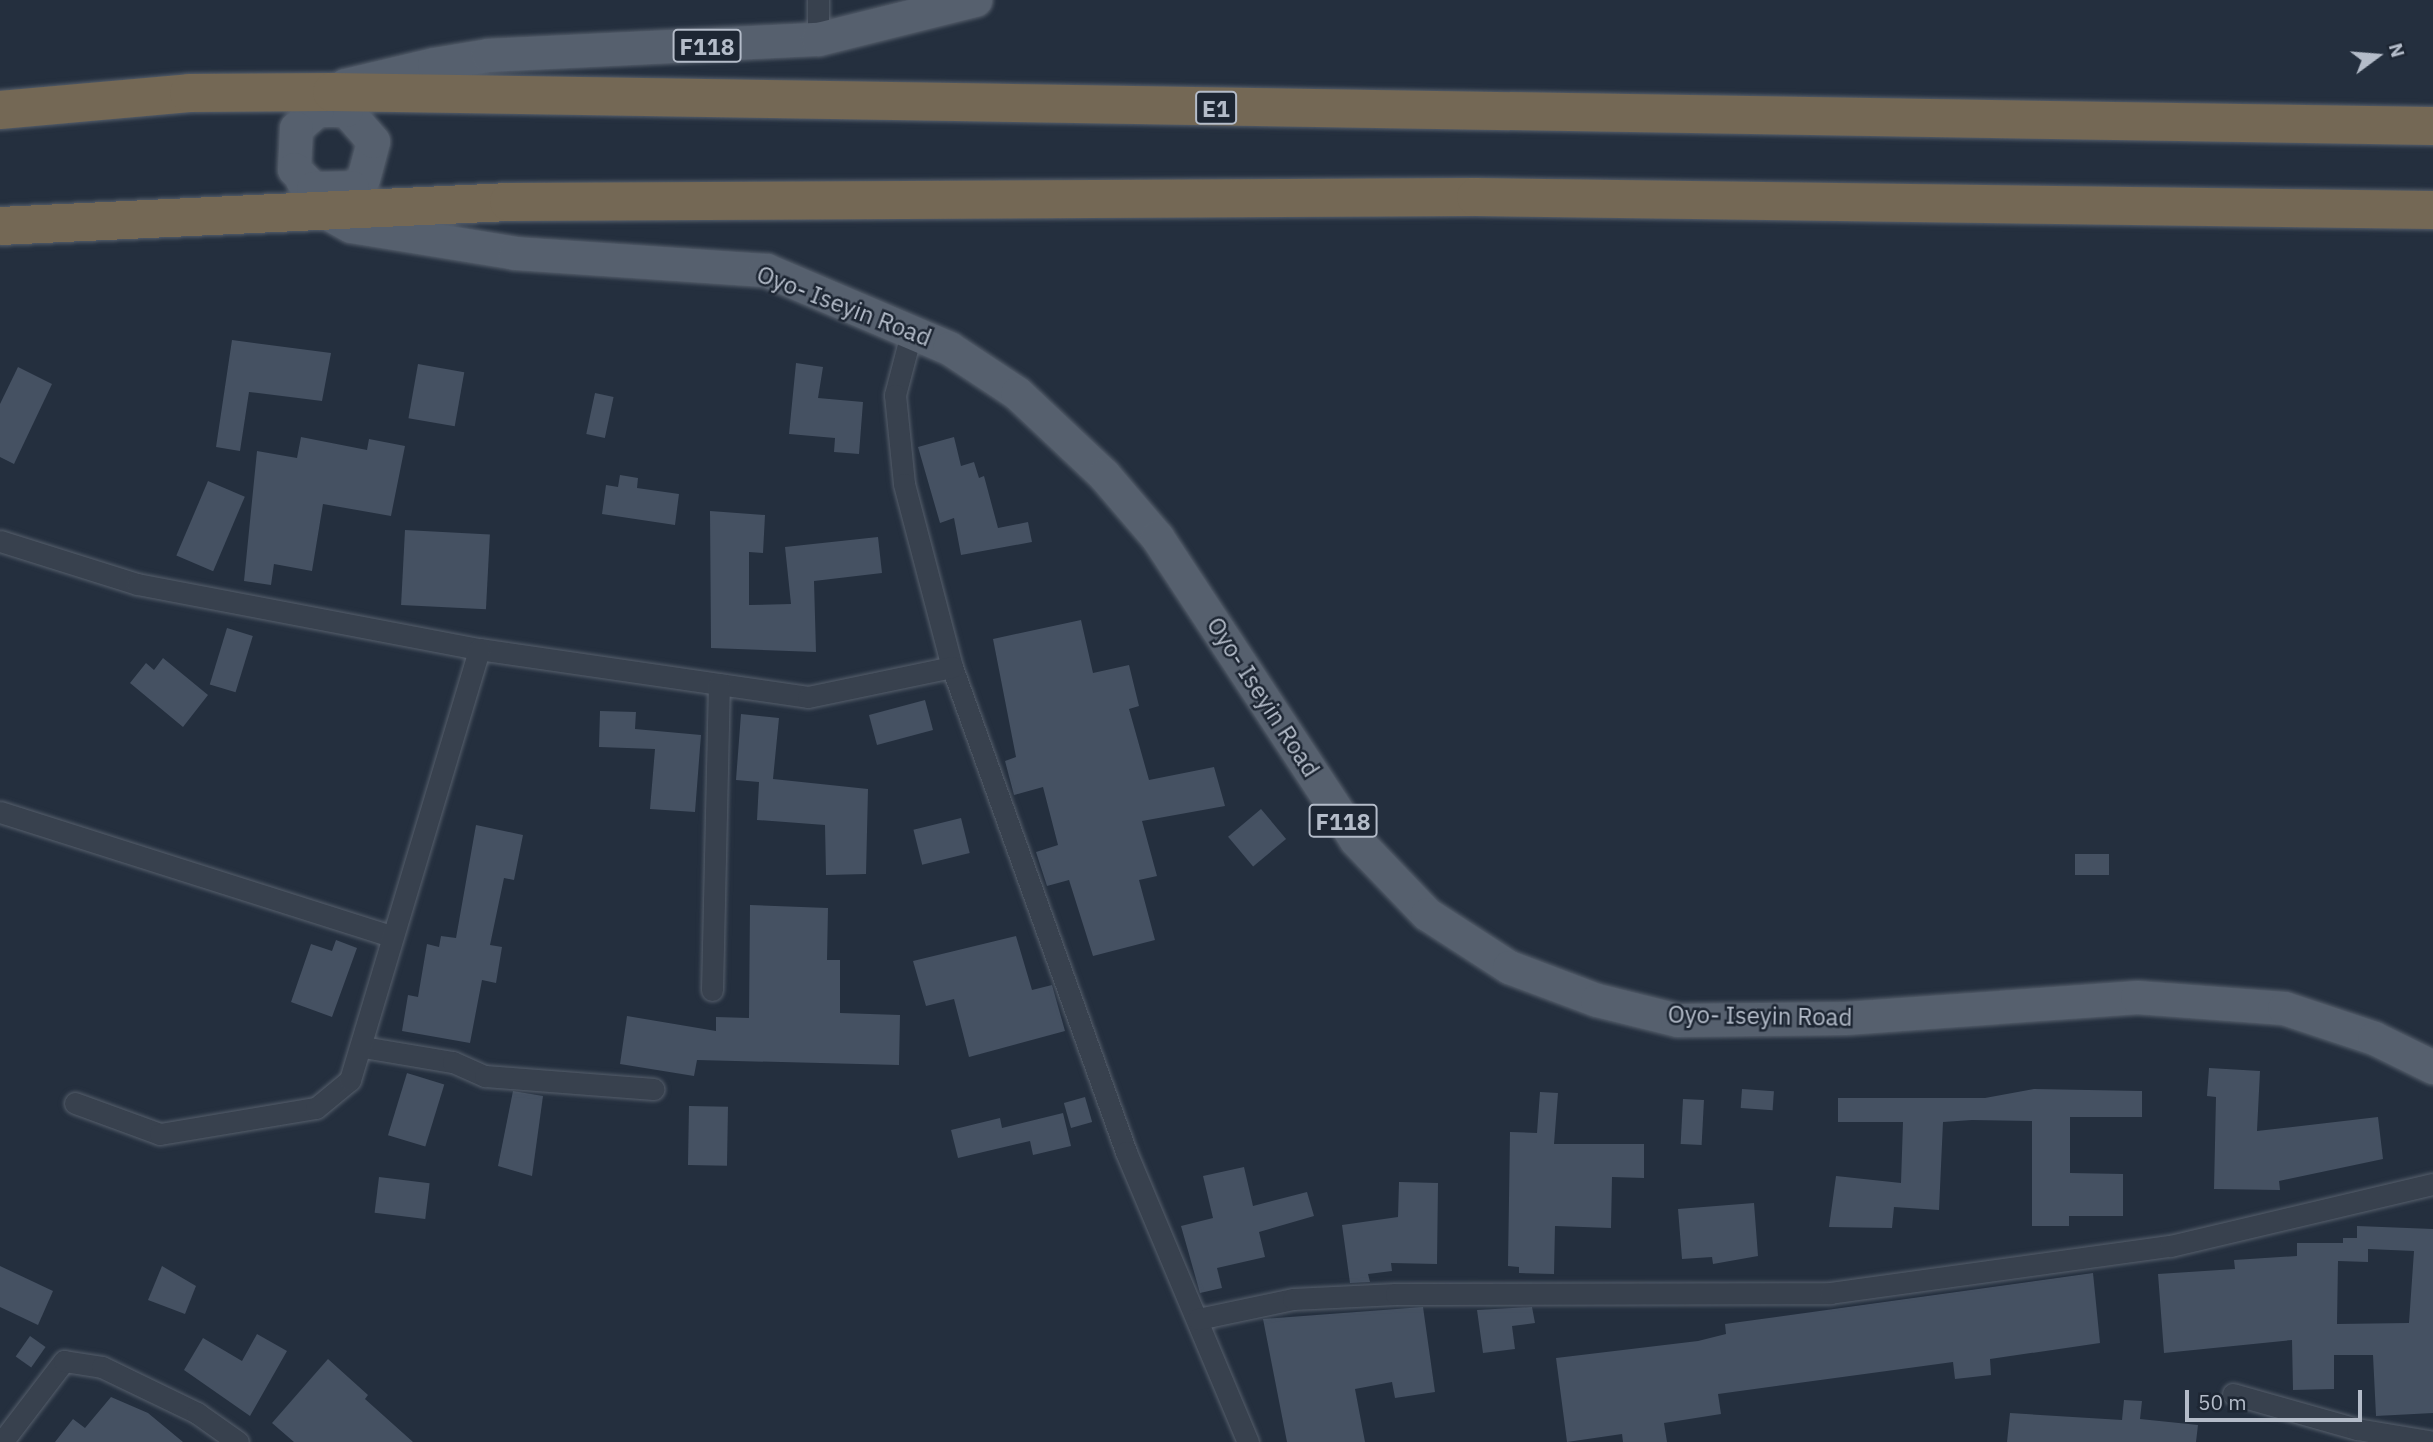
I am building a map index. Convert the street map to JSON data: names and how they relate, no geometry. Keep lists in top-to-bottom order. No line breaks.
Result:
{"streets":{"highway":["E1"],"main road":["F118","Oyo- Iseyin Road"]},"scale_bar":"50 m","north":"right"}
